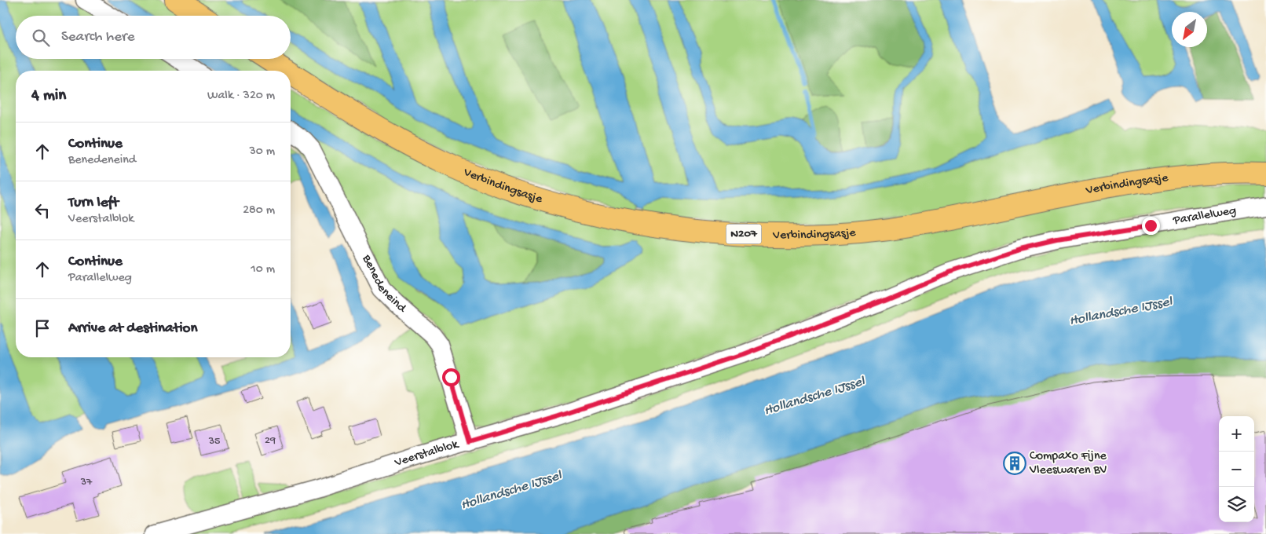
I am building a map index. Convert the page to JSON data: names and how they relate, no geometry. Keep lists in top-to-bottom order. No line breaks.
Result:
{"streets":{"main road":["Verbindingsasje","N207"],"street":["Parallelweg","Benedeneind","Veerstalblok"]},"crossings":[["Parallelweg","Veerstalblok"],["Benedeneind","Veerstalblok"]],"water":["Hollandsche IJssel"],"places":{"building":["Compaxo Fijne Vleeswaren BV"]},"house_numbers":["29","35","37"],"north":"bottom left","page":{"search":"Search here","heading":["4 min","Walk · 320 m"],"list":[["Continue","Benedeneind","30 m"],["Turn left","Veerstalblok","280 m"],["Continue","Parallelweg","10 m"],"Arrive at destination"],"map_buttons":["+","−"]}}
